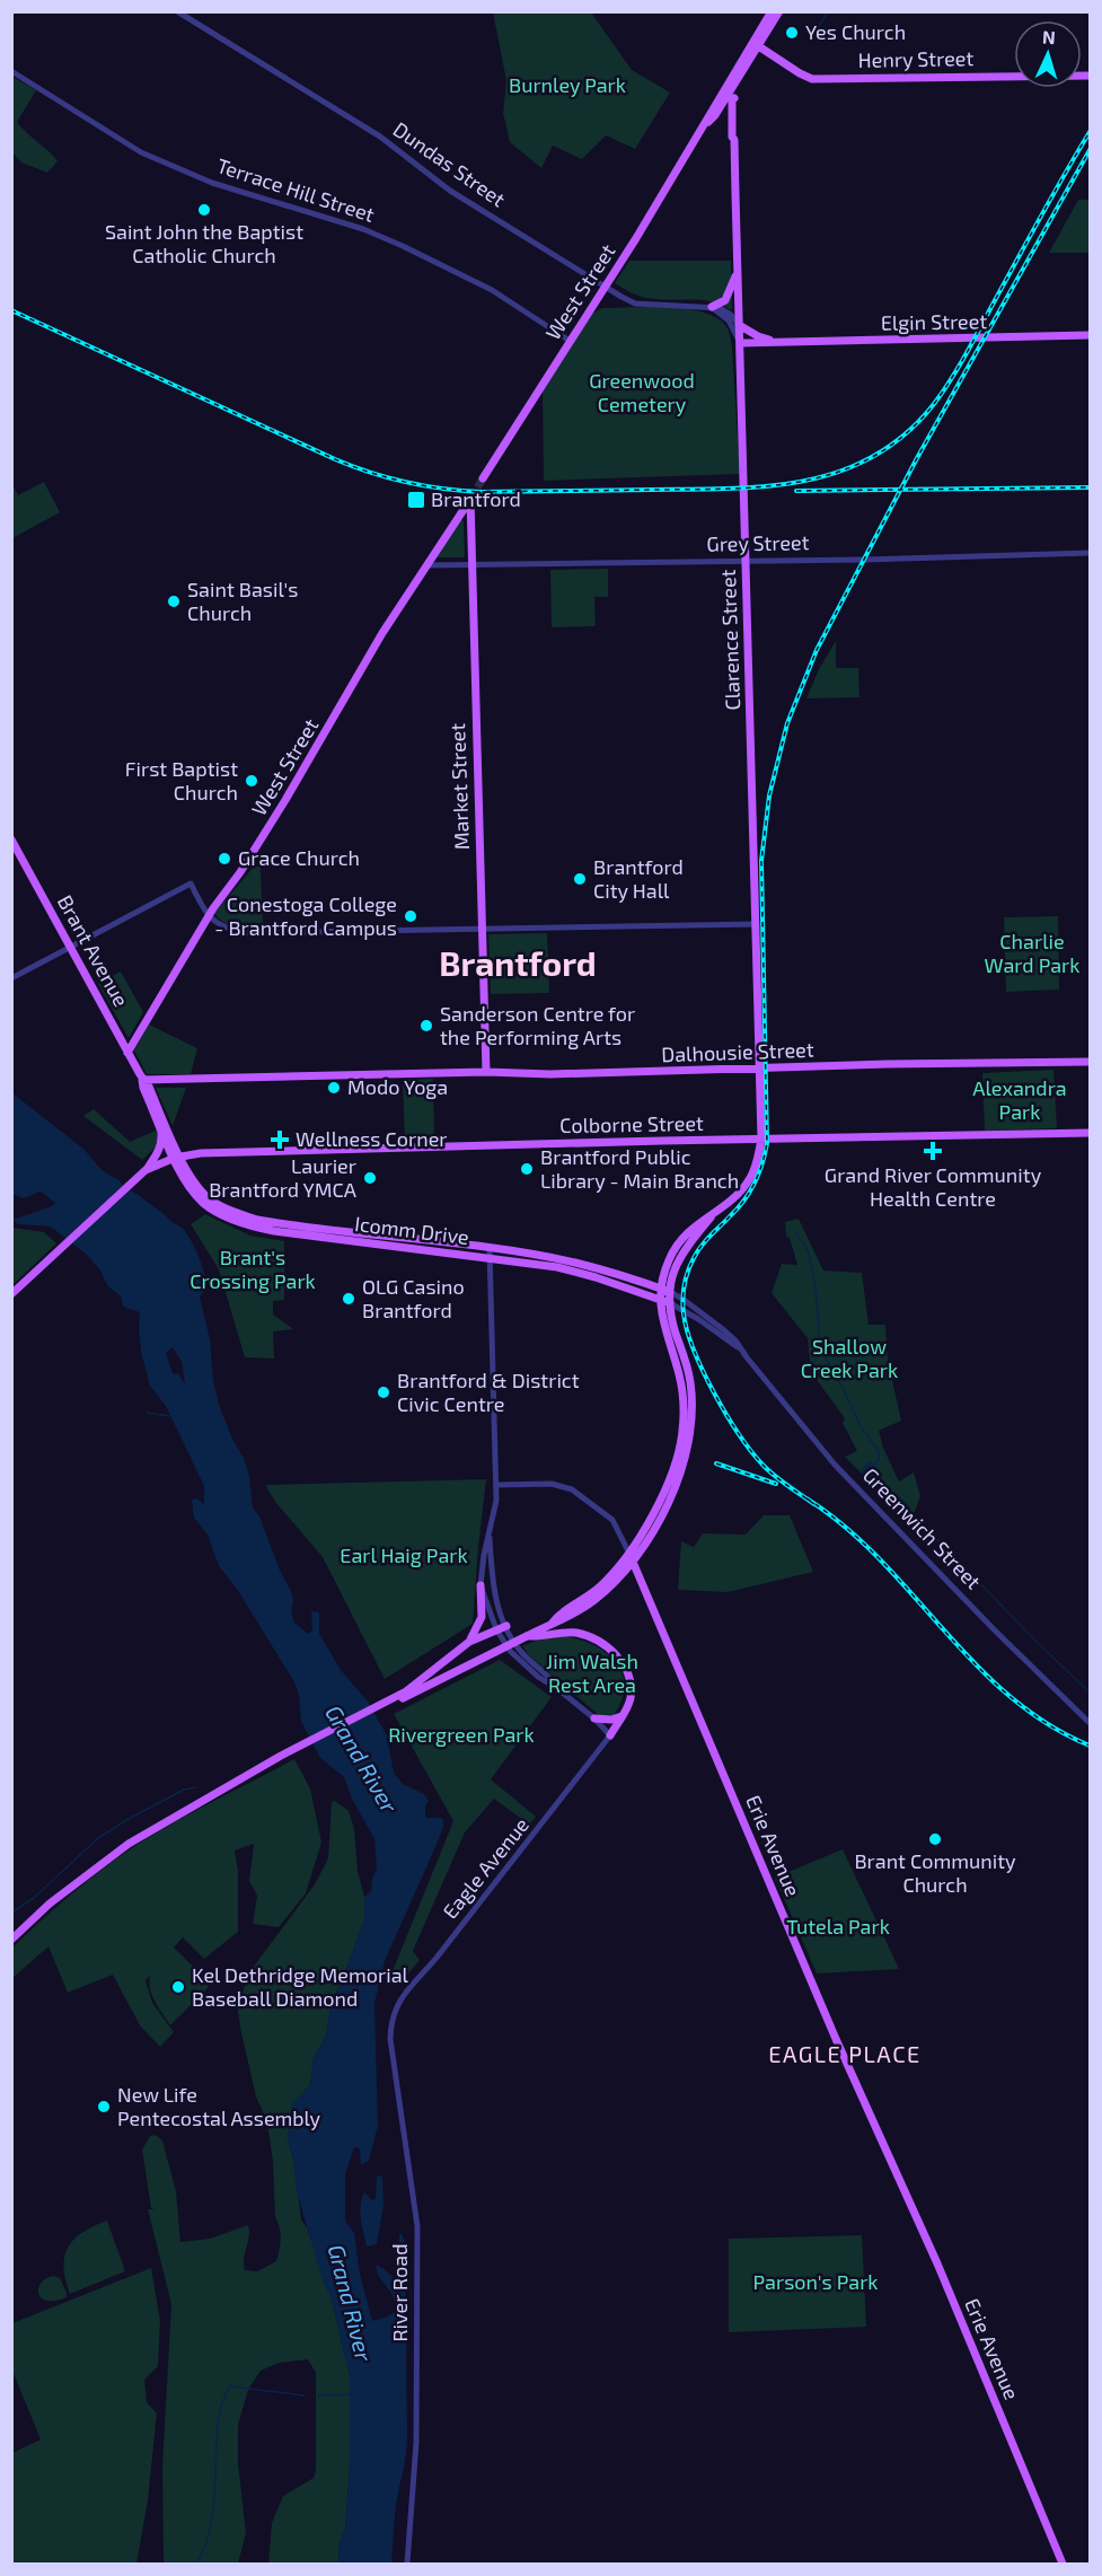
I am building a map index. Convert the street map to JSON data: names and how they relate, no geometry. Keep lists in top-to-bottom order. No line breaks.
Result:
{"streets":{"main road":["Henry Street","West Street","Elgin Street","Clarence Street","Market Street","Brant Avenue","Dalhousie Street","Colborne Street","Icomm Drive","Erie Avenue"],"street":["Dundas Street","Terrace Hill Street","Grey Street","Greenwich Street","Eagle Avenue","River Road"]},"crossings":[["Henry Street","West Street"],["Dundas Street","West Street"],["Terrace Hill Street","West Street"],["West Street","Grey Street"],["West Street","Clarence Street"],["West Street","Market Street"],["West Street","Brant Avenue"],["Elgin Street","Clarence Street"],["Grey Street","Clarence Street"],["Grey Street","Market Street"],["Clarence Street","Dalhousie Street"],["Clarence Street","Colborne Street"],["Clarence Street","Icomm Drive"],["Clarence Street","Greenwich Street"],["Market Street","Dalhousie Street"],["Brant Avenue","Dalhousie Street"],["Brant Avenue","Colborne Street"],["Brant Avenue","Icomm Drive"],["Colborne Street","Icomm Drive"],["Icomm Drive","Greenwich Street"],["Eagle Avenue","River Road"]],"districts":["Brantford","EAGLE PLACE"],"water":["Grand River"],"parks":["Burnley Park","Greenwood Cemetery","Charlie Ward Park","Alexandra Park","Brant's Crossing Park","Shallow Creek Park","Earl Haig Park","Jim Walsh Rest Area","Rivergreen Park","Tutela Park","Parson's Park"],"places":{"other":["Yes Church","Saint John the Baptist Catholic Church","Saint Basil's Church","First Baptist Church","Grace Church","Brantford City Hall","Conestoga College - Brantford Campus","Sanderson Centre for the Performing Arts","Modo Yoga","Brantford Public Library - Main Branch","Laurier Brantford YMCA","OLG Casino Brantford","Brantford & District Civic Centre","Brant Community Church","Kel Dethridge Memorial Baseball Diamond","New Life Pentecostal Assembly"],"transit":["Brantford"],"health":["Wellness Corner","Grand River Community Health Centre"]},"north":"top"}
